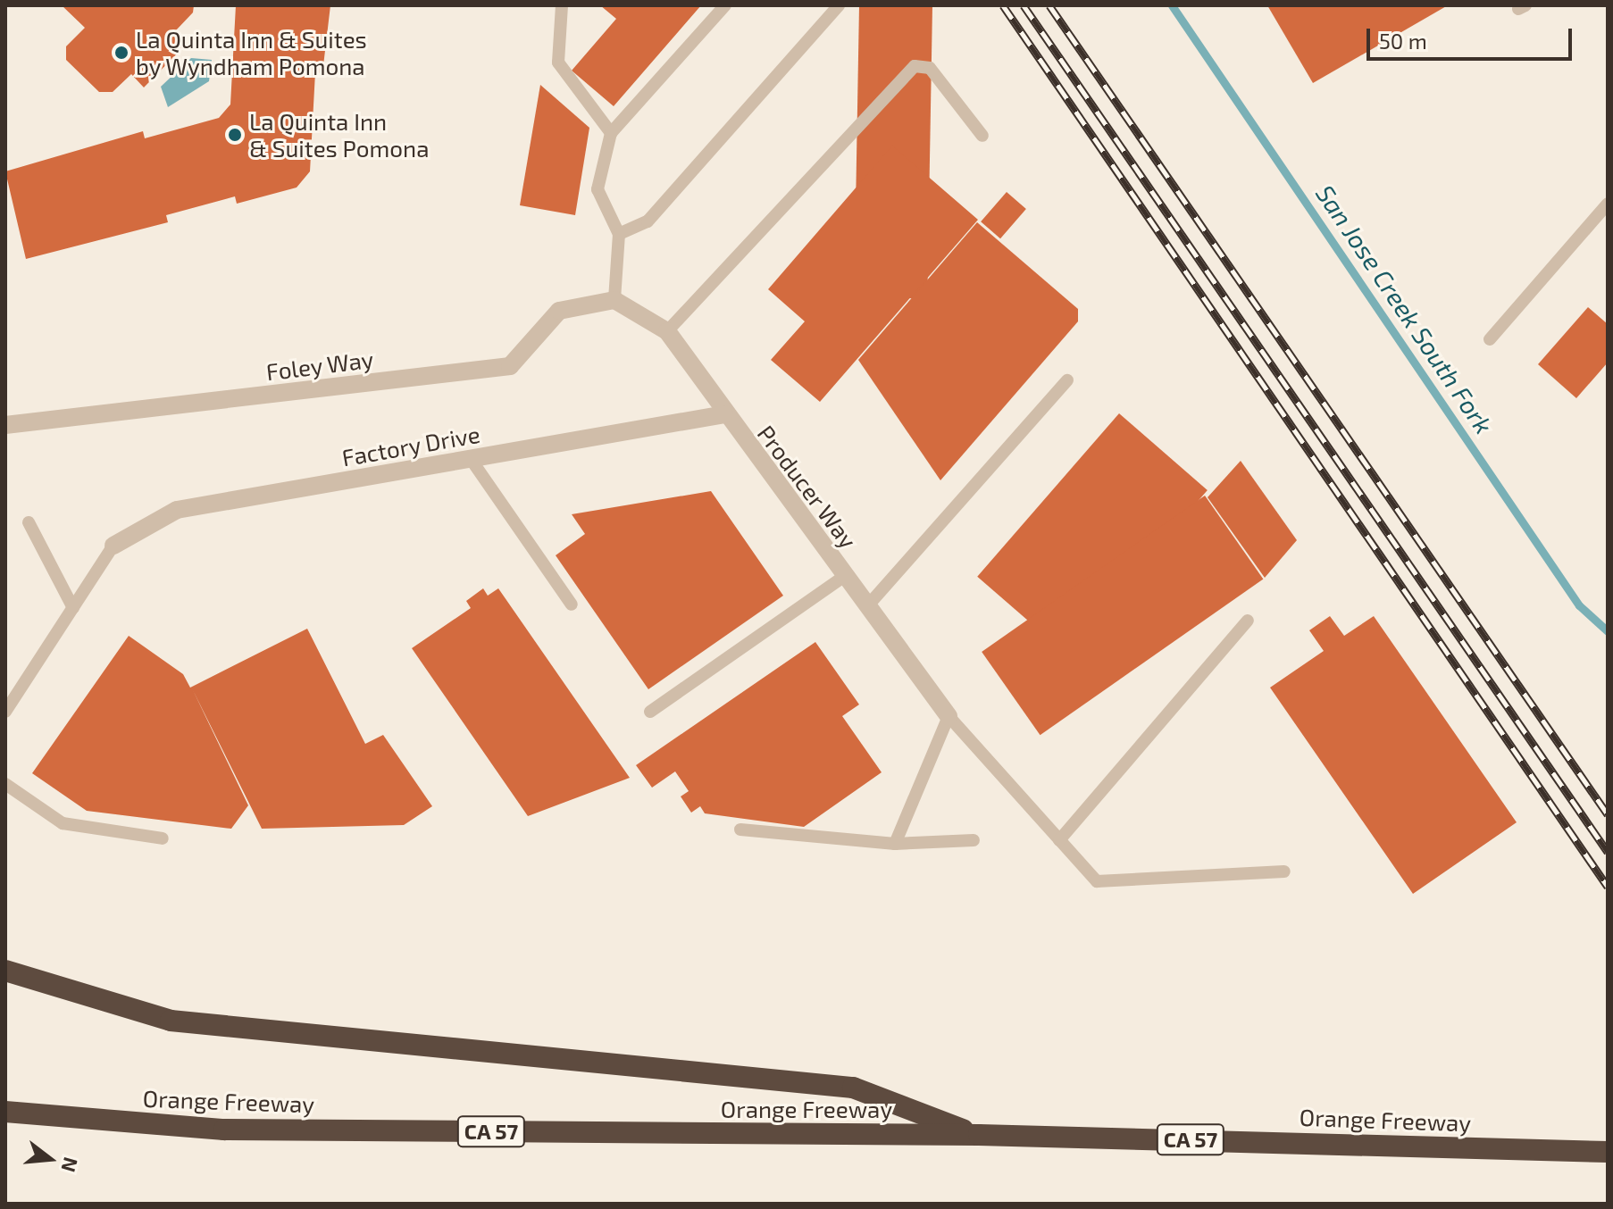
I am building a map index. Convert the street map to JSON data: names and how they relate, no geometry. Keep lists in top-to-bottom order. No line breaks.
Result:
{"streets":{"highway":["Orange Freeway","CA 57"],"street":["Foley Way","Factory Drive","Producer Way"]},"crossings":[["Foley Way","Producer Way"],["Factory Drive","Producer Way"]],"water":["San Jose Creek South Fork"],"places":["La Quinta Inn & Suites by Wyndham Pomona","La Quinta Inn & Suites Pomona"],"scale_bar":"50 m","north":"right"}
